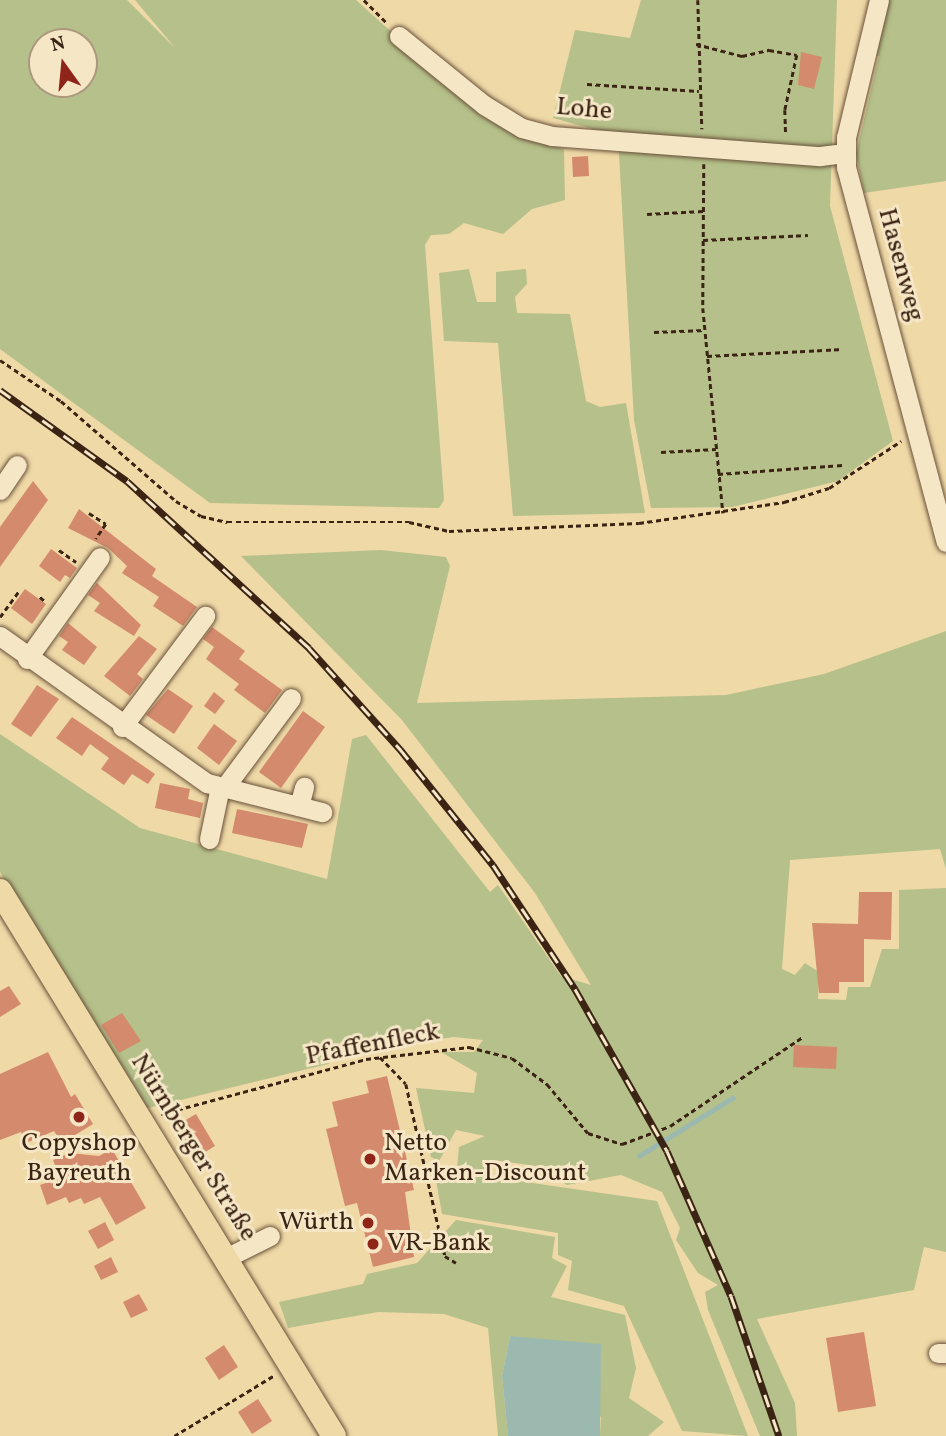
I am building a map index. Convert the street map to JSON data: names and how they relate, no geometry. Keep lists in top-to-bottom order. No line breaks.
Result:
{"streets":{"main road":["Nürnberger Straße"],"street":["Lohe","Hasenweg"],"path":["Pfaffenfleck"]},"crossings":[["Lohe","Hasenweg"],["Pfaffenfleck","Nürnberger Straße"]],"places":["Copyshop Bayreuth","Netto Marken-Discount","Würth","VR-Bank"],"north":"top"}
